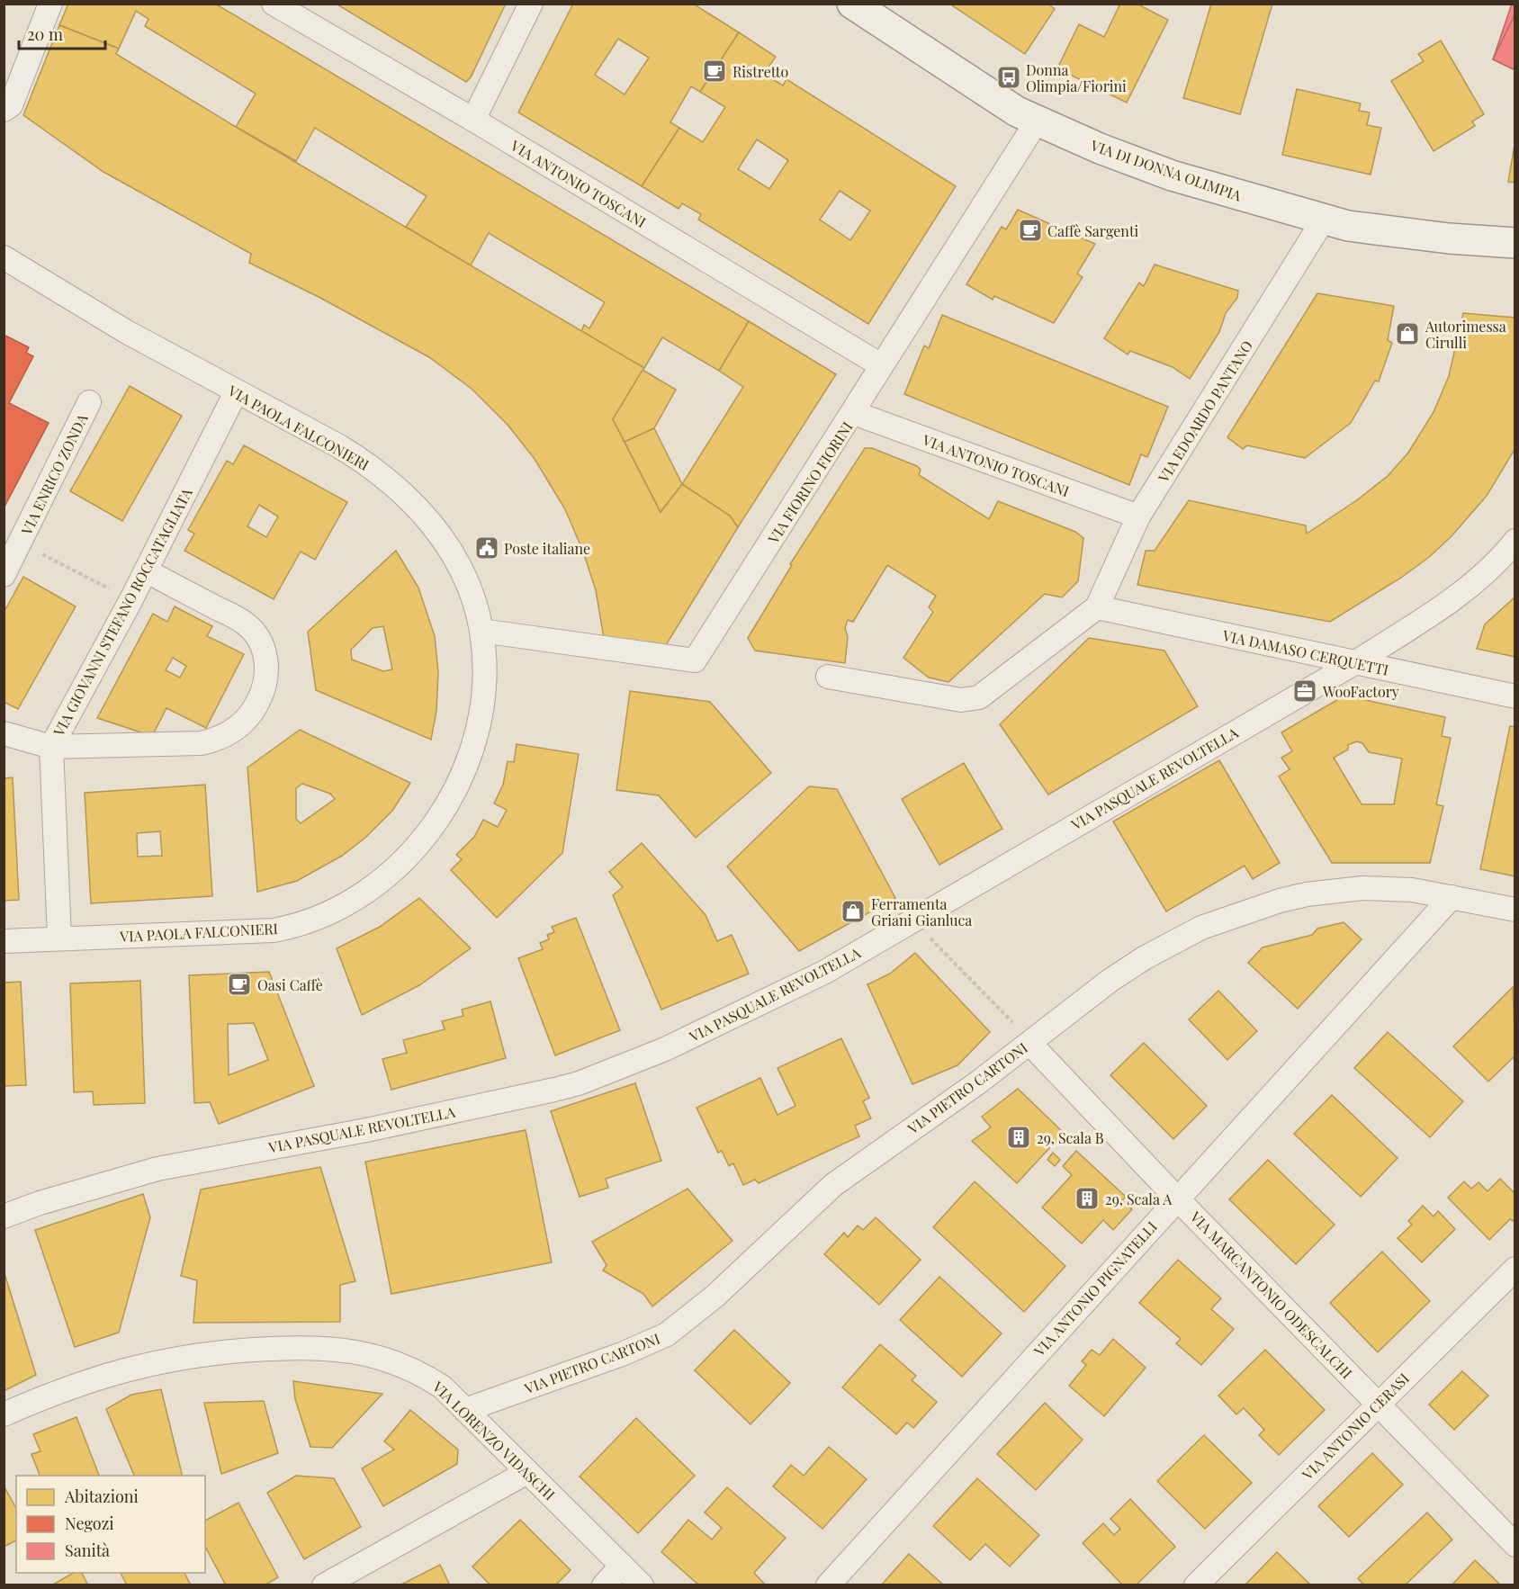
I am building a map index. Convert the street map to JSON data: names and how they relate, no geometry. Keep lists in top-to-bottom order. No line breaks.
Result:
{"streets":{"street":["VIA DI DONNA OLIMPIA","VIA ANTONIO TOSCANI","VIA EDOARDO PANTANO","VIA PAOLA FALCONIERI","VIA ENRICO ZONDA","VIA FIORINO FIORINI","VIA GIOVANNI STEFANO ROCCATAGLIATA","VIA DAMASO CERQUETTI","VIA PASQUALE REVOLTELLA","VIA PIETRO CARTONI","VIA ANTONIO PIGNATELLI","VIA MARCANTONIO ODESCALCHI","VIA ANTONIO CERASI","VIA LORENZO VIDASCHI"]},"crossings":[["VIA DI DONNA OLIMPIA","VIA EDOARDO PANTANO"],["VIA DI DONNA OLIMPIA","VIA FIORINO FIORINI"],["VIA ANTONIO TOSCANI","VIA EDOARDO PANTANO"],["VIA ANTONIO TOSCANI","VIA FIORINO FIORINI"],["VIA EDOARDO PANTANO","VIA DAMASO CERQUETTI"],["VIA PAOLA FALCONIERI","VIA FIORINO FIORINI"],["VIA PAOLA FALCONIERI","VIA GIOVANNI STEFANO ROCCATAGLIATA"],["VIA DAMASO CERQUETTI","VIA PASQUALE REVOLTELLA"],["VIA PIETRO CARTONI","VIA ANTONIO PIGNATELLI"],["VIA PIETRO CARTONI","VIA MARCANTONIO ODESCALCHI"],["VIA PIETRO CARTONI","VIA LORENZO VIDASCHI"],["VIA ANTONIO PIGNATELLI","VIA MARCANTONIO ODESCALCHI"],["VIA MARCANTONIO ODESCALCHI","VIA ANTONIO CERASI"]],"places":{"cafe":["Ristretto","Caffè Sargenti","Oasi Caffè"],"bus stop":["Donna Olimpia/Fiorini"],"shop":["Autorimessa Cirulli","Ferramenta Griani Gianluca"],"public building":["Poste italiane"],"office":["WooFactory"],"building":["29, Scala B","29, Scala A"]},"legend":["Abitazioni","Negozi","Sanità"],"scale_bar":"20 m"}
